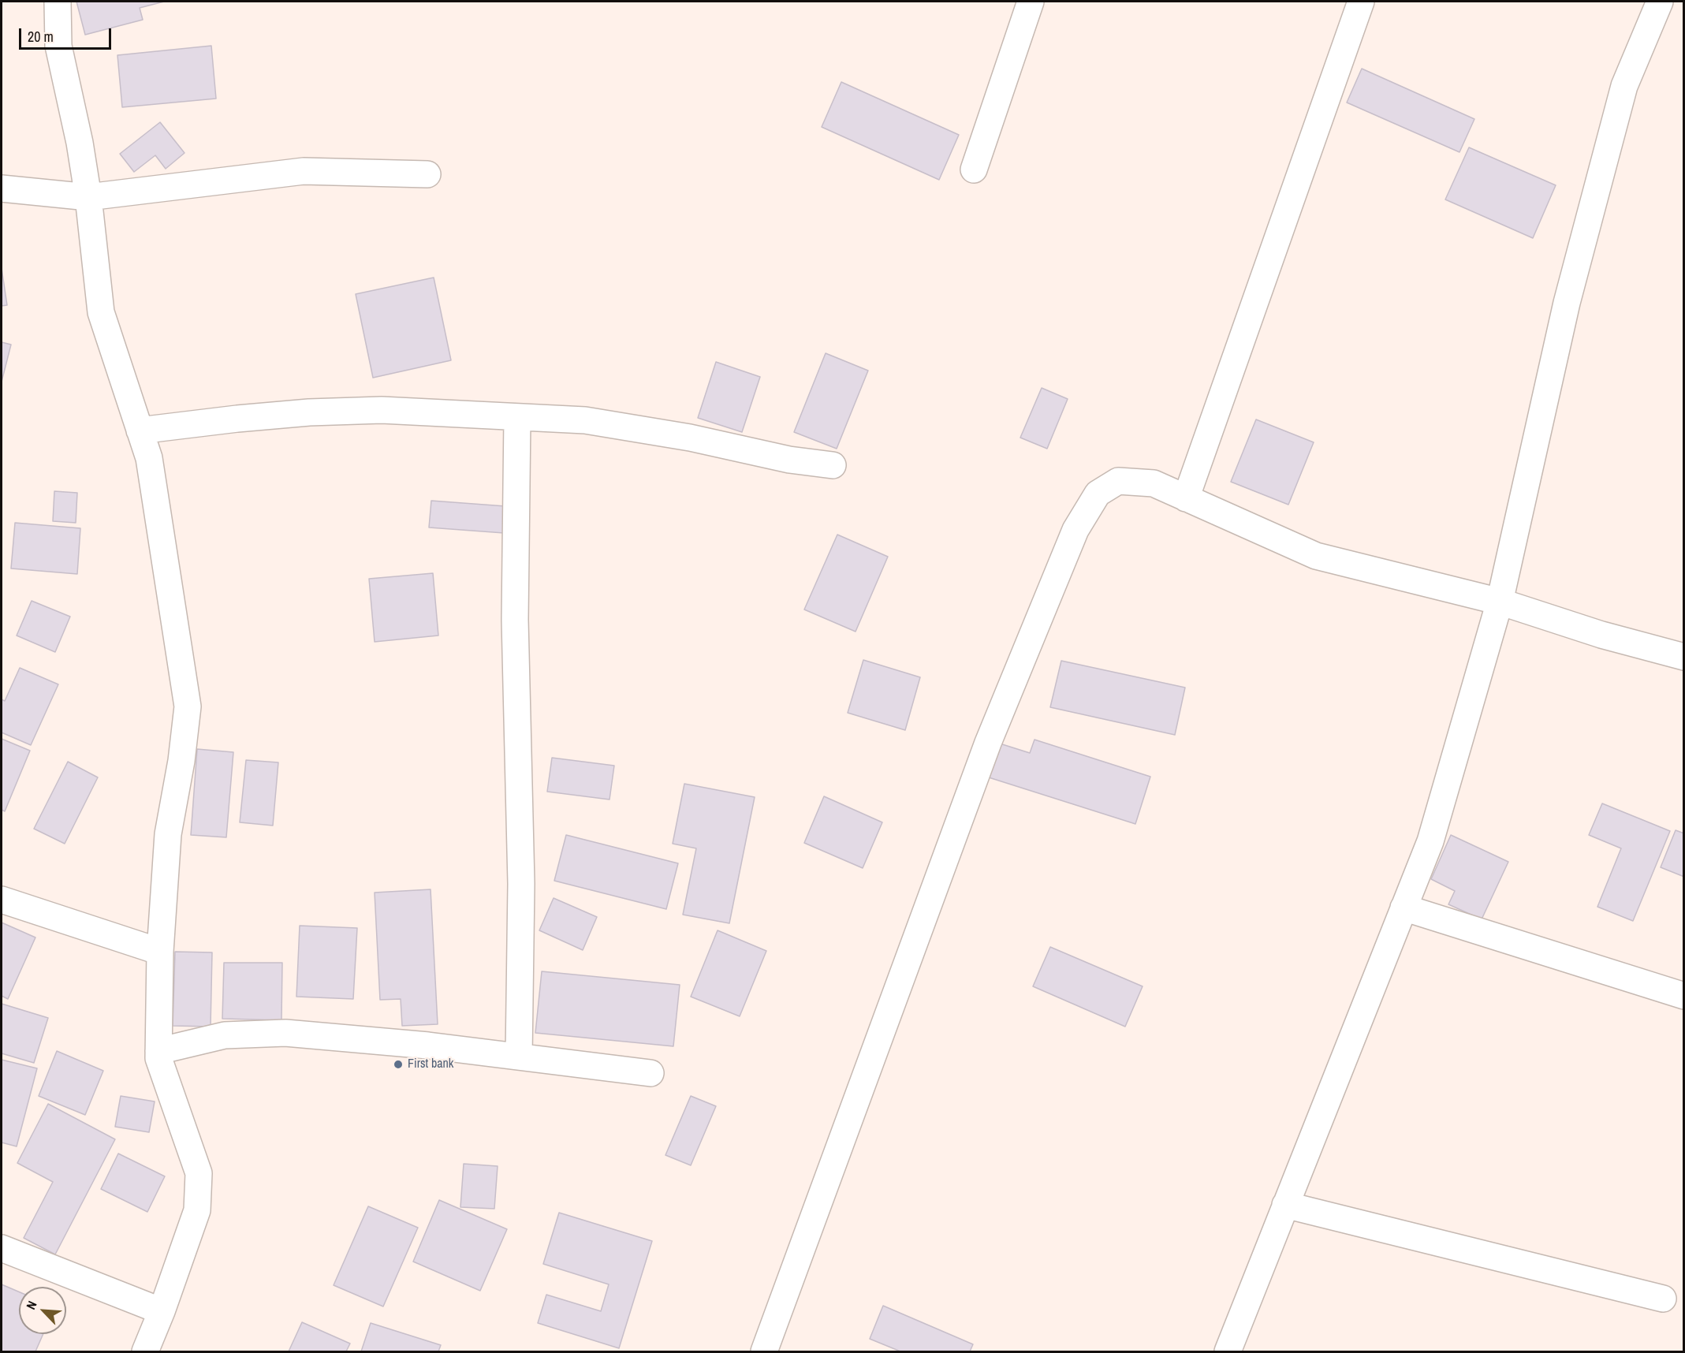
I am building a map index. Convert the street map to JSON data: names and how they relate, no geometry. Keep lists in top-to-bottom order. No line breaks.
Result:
{"places":["First bank"],"scale_bar":"20 m","north":"top left"}
